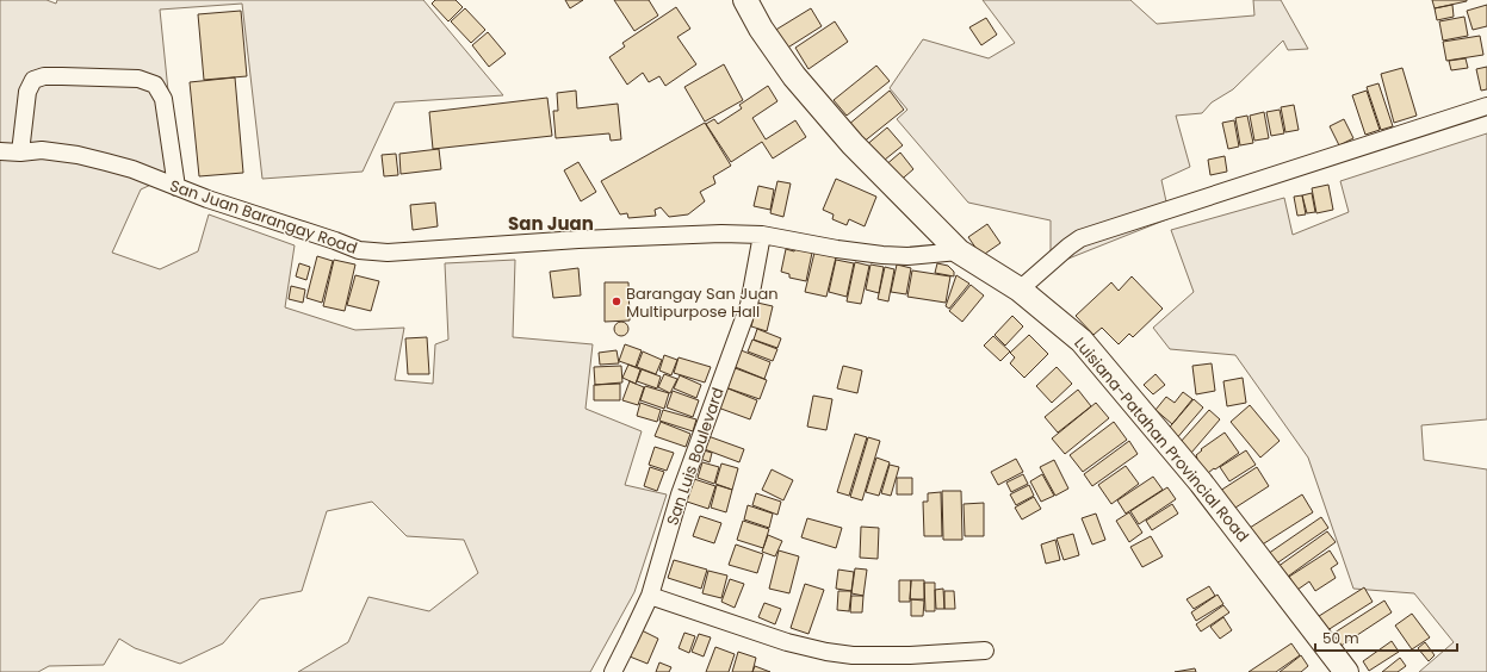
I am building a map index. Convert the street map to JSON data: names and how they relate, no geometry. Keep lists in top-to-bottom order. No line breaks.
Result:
{"streets":{"street":["San Juan Barangay Road","Luisiana-Patahan Provincial Road","San Luis Boulevard"]},"crossings":[["San Juan Barangay Road","Luisiana-Patahan Provincial Road"],["San Juan Barangay Road","San Luis Boulevard"]],"districts":["San Juan"],"places":["Barangay San Juan Multipurpose Hall"],"scale_bar":"50 m"}
